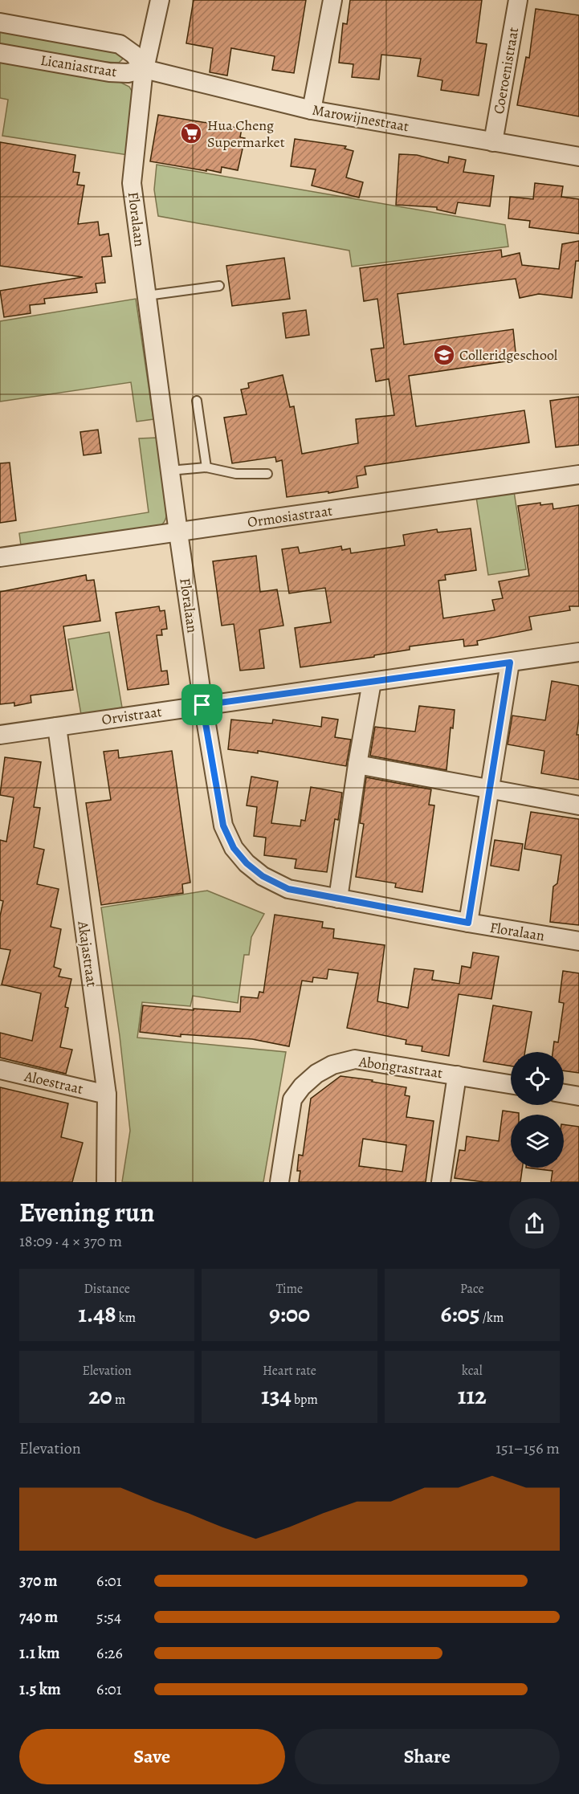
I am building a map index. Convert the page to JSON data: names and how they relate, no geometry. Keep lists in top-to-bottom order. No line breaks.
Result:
{"streets":{"street":["Licaniastraat","Coeroenistraat","Marowijnestraat","Floralaan","Ormosiastraat","Orvistraat","Akajastraat","Abongrastraat","Aloestraat"]},"crossings":[["Licaniastraat","Marowijnestraat"],["Licaniastraat","Floralaan"],["Coeroenistraat","Marowijnestraat"],["Marowijnestraat","Floralaan"],["Floralaan","Ormosiastraat"],["Floralaan","Orvistraat"],["Orvistraat","Akajastraat"],["Akajastraat","Aloestraat"]],"places":{"supermarket":["Hua Cheng Supermarket"],"school or university":["Colleridgeschool"]},"page":{"heading":["Evening run","18:09 · 4 × 370 m"],"stats":[["Distance","1.48 km"],["Time","9:00"],["Pace","6:05 /km"],["Elevation","20 m"],["Heart rate","134 bpm"],["kcal","112"]],"chart":["Elevation","151–156 m"],"list":[{"name":"370 m","note":"6:01"},{"name":"740 m","note":"5:54"},{"name":"1.1 km","note":"6:26"},{"name":"1.5 km","note":"6:01"}],"buttons":["Save","Share"]}}
